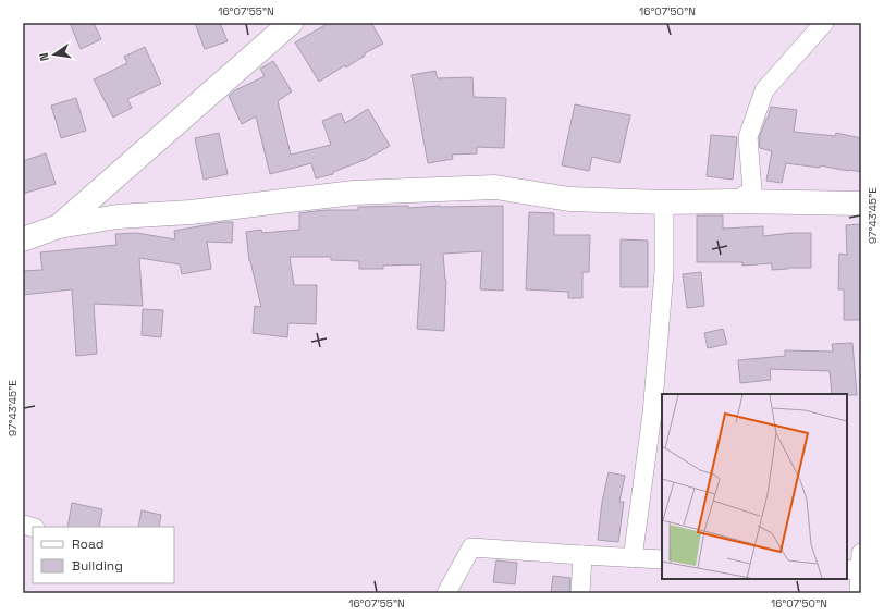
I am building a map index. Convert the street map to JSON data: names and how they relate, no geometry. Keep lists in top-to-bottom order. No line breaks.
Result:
{"legend":["Road","Building"],"north":"left","coordinates":["16°07'55\"N","16°07'50\"N","97°43'45\"E"]}
